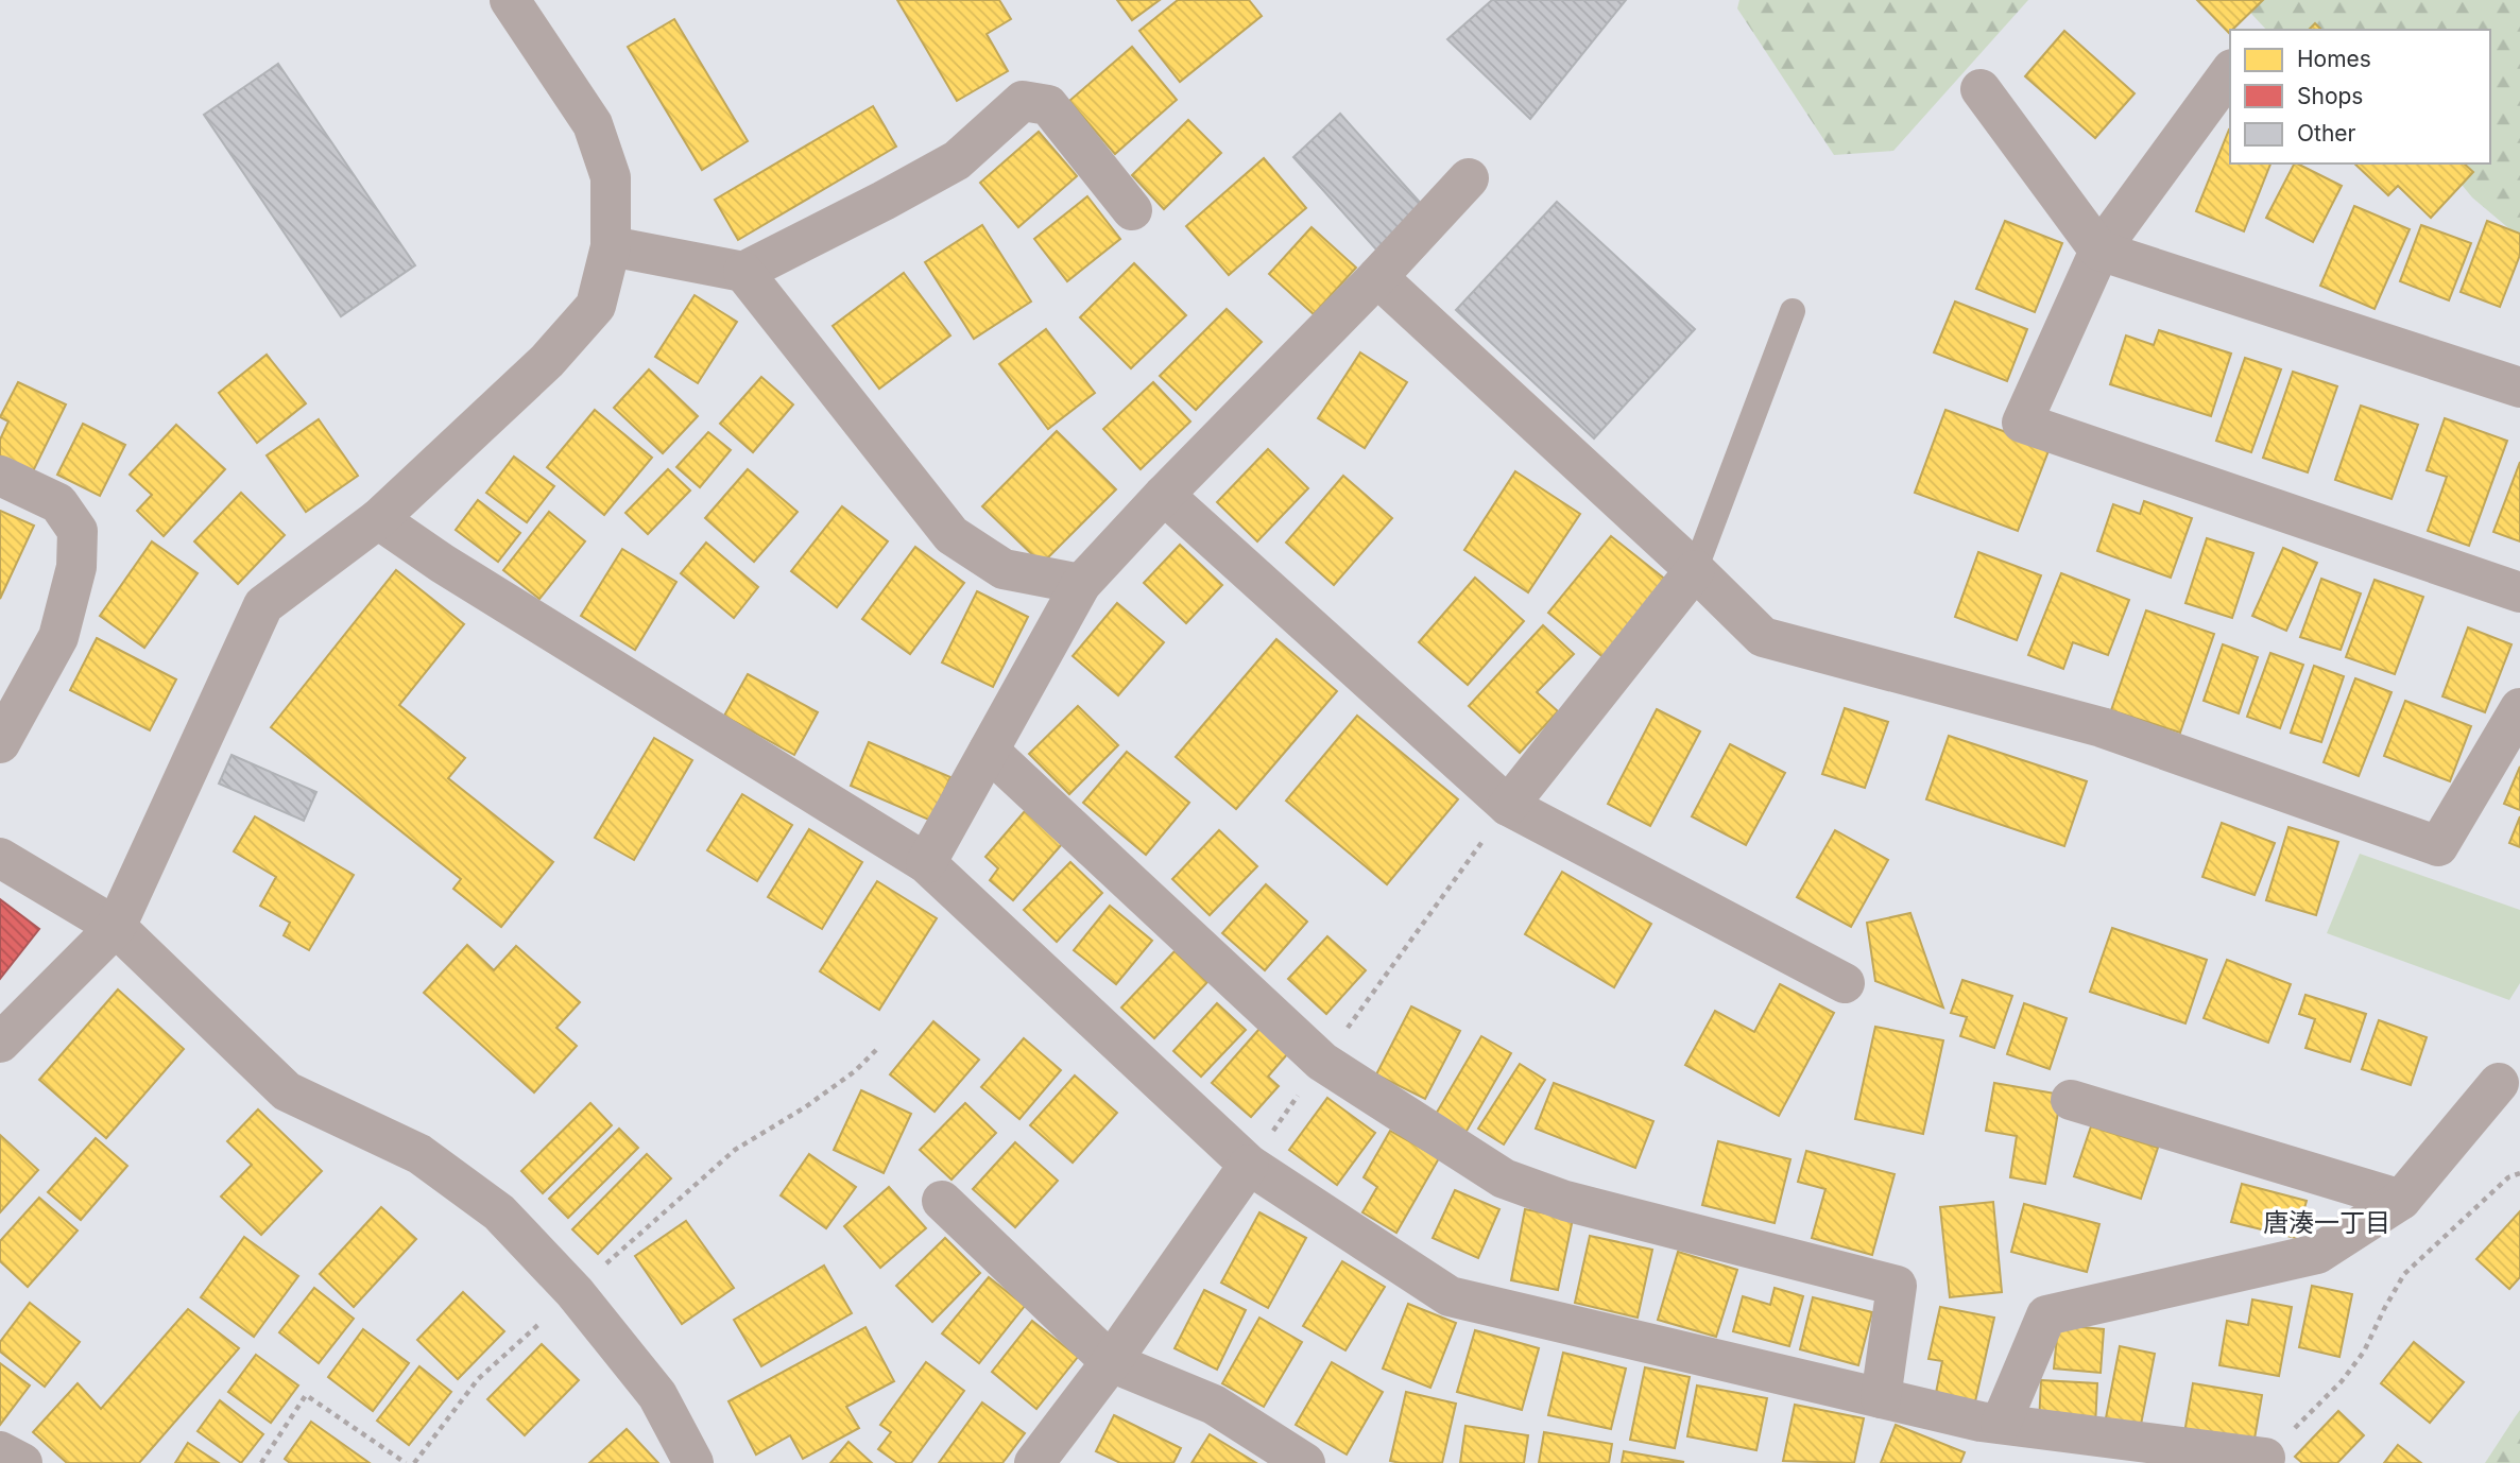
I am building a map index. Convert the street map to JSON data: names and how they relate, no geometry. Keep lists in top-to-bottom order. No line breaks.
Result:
{"districts":["唐湊一丁目"],"legend":["Homes","Shops","Other"]}
